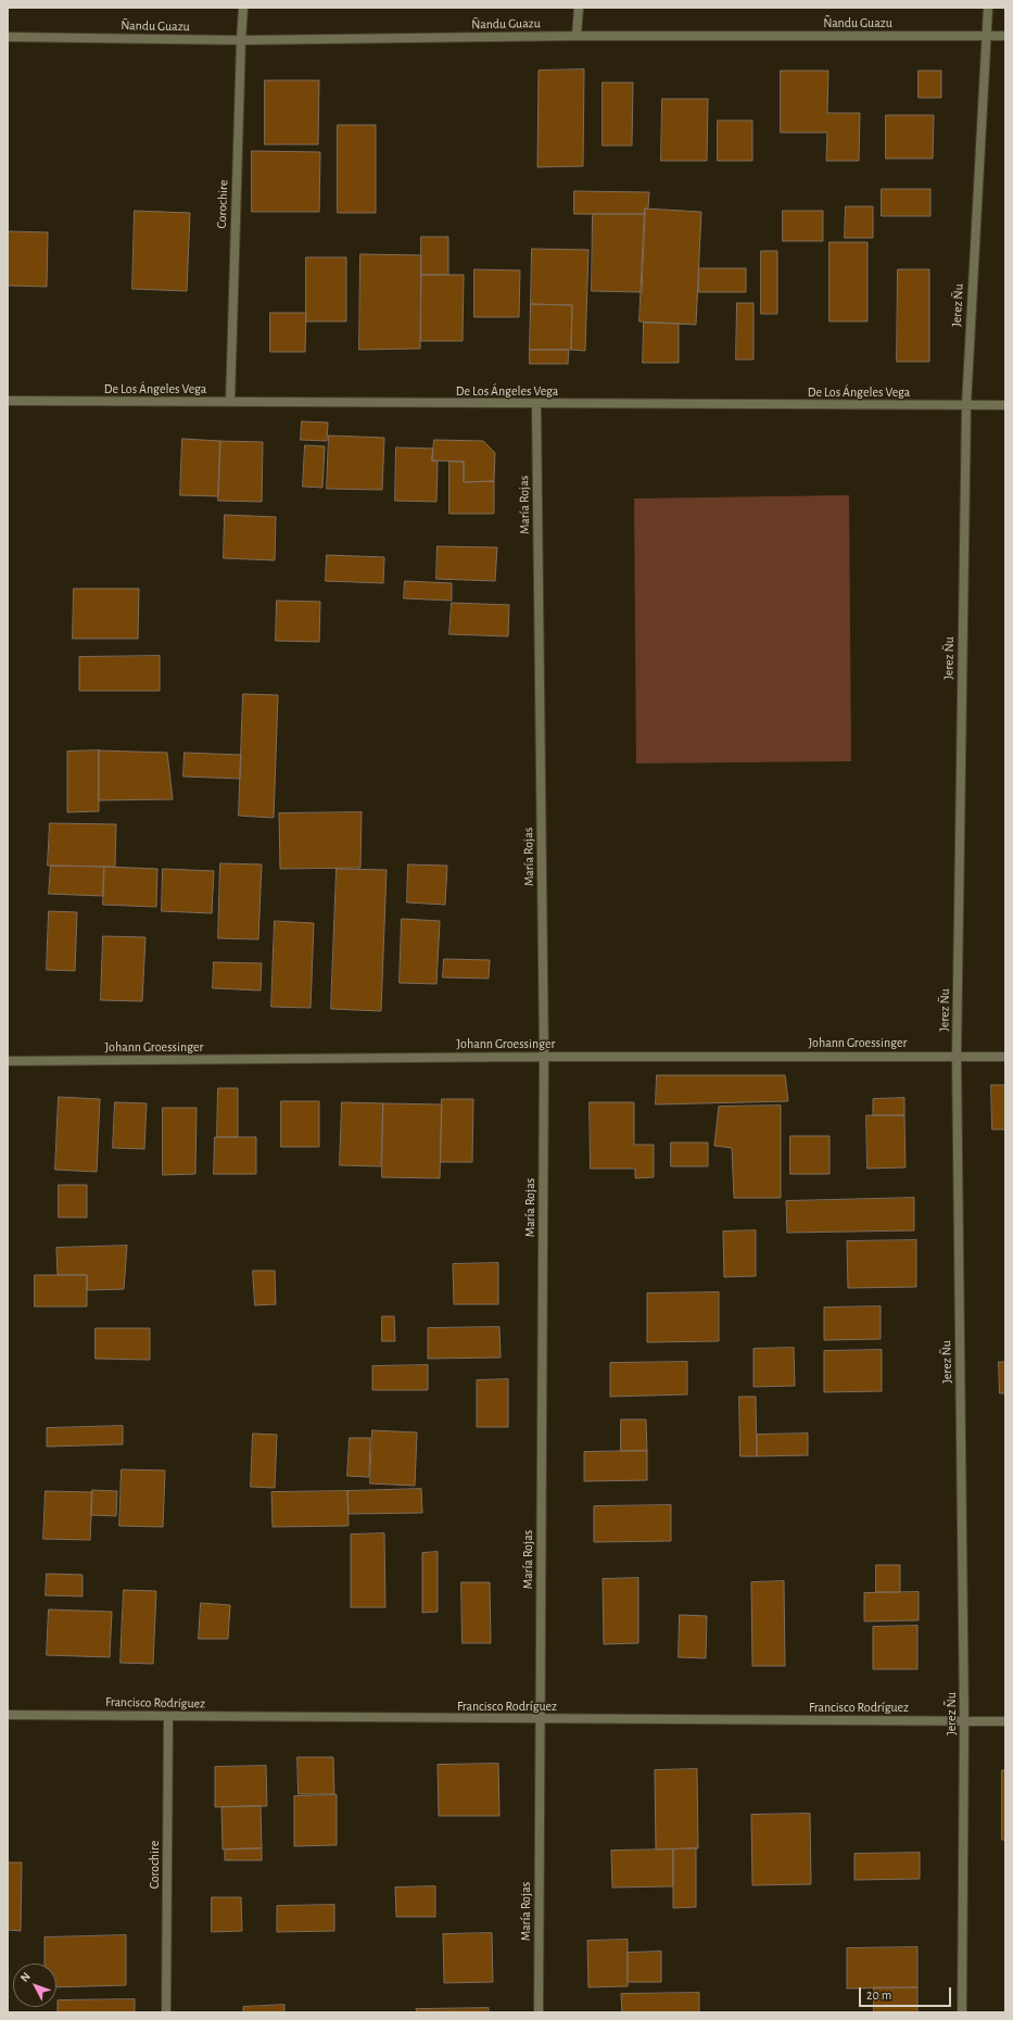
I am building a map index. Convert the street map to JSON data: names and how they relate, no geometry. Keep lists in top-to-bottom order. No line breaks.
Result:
{"streets":{"street":["Ñandu Guazu","Corochire","Jerez Ñu","De Los Ángeles Vega","María Rojas","Johann Groessinger","Francisco Rodríguez"]},"crossings":[["Ñandu Guazu","Corochire"],["Ñandu Guazu","Jerez Ñu"],["Corochire","De Los Ángeles Vega"],["Corochire","Francisco Rodríguez"],["Jerez Ñu","De Los Ángeles Vega"],["Jerez Ñu","Johann Groessinger"],["Jerez Ñu","Francisco Rodríguez"],["De Los Ángeles Vega","María Rojas"],["María Rojas","Johann Groessinger"],["María Rojas","Francisco Rodríguez"]],"scale_bar":"20 m","north":"top left"}
